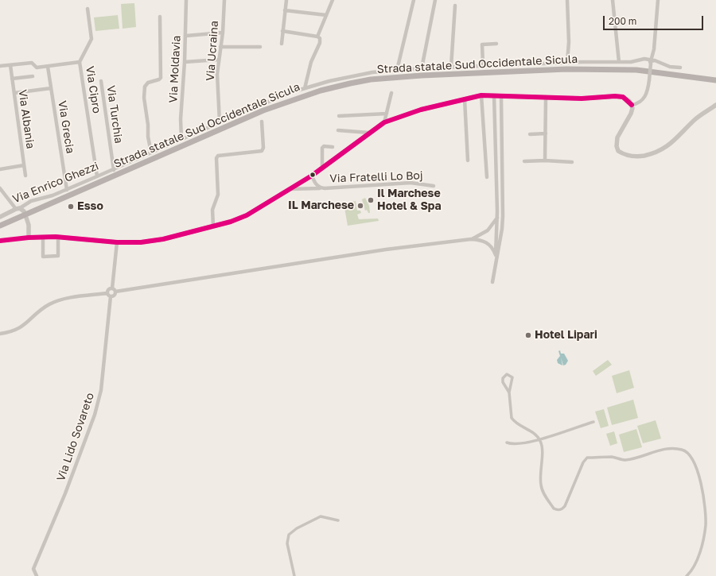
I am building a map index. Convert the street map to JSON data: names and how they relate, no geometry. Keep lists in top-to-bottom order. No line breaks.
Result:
{"streets":{"main road":["Strada statale Sud Occidentale Sicula"],"street":["Via Ucraina","Via Moldavia","Via Cipro","Via Turchia","Via Albania","Via Grecia","Via Fratelli Lo Boj","Via Enrico Ghezzi","Via Lido Sovareto"]},"crossings":[["Via Ucraina","Via Enrico Ghezzi"],["Via Moldavia","Via Enrico Ghezzi"],["Via Cipro","Via Enrico Ghezzi"],["Via Turchia","Via Enrico Ghezzi"],["Via Grecia","Via Enrico Ghezzi"]],"places":["Il Marchese Hotel & Spa","IL Marchese","Esso","Hotel Lipari"],"scale_bar":"200 m"}
